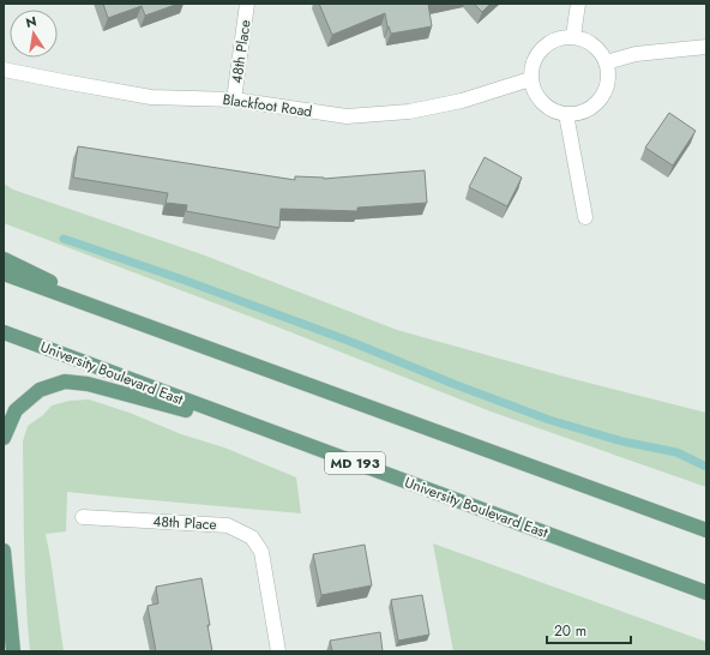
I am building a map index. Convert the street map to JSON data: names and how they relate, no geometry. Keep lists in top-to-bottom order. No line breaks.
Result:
{"streets":{"main road":["University Boulevard East","MD 193"],"street":["48th Place","Blackfoot Road"]},"crossings":[["48th Place","Blackfoot Road"]],"scale_bar":"20 m","north":"top"}
